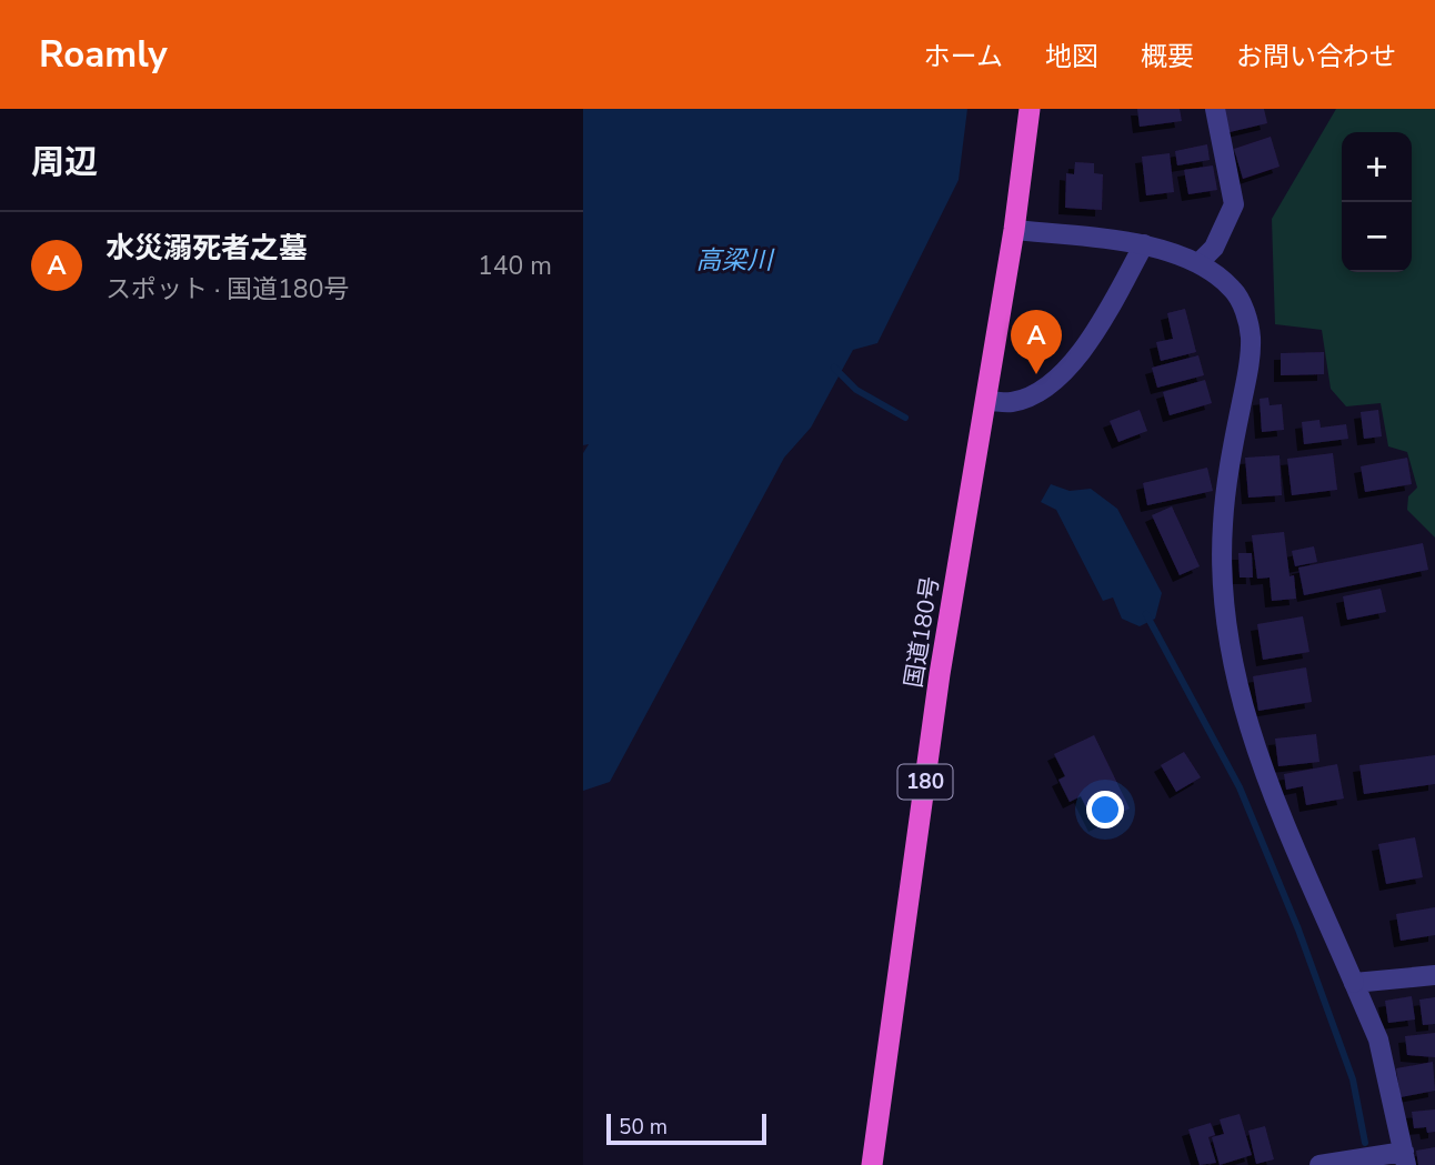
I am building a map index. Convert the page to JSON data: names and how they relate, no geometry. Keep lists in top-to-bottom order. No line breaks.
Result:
{"streets":{"highway":["国道180号","180"]},"water":["高梁川"],"scale_bar":"50 m","page":{"header":"Roamly","nav":["ホーム","地図","概要","お問い合わせ"],"heading":"周辺","map_buttons":["+","−"],"list":[{"mark":"A","name":"水災溺死者之墓","note":"スポット · 国道180号","value":"140 m"}],"pins":"A","scale":"50 m"}}
